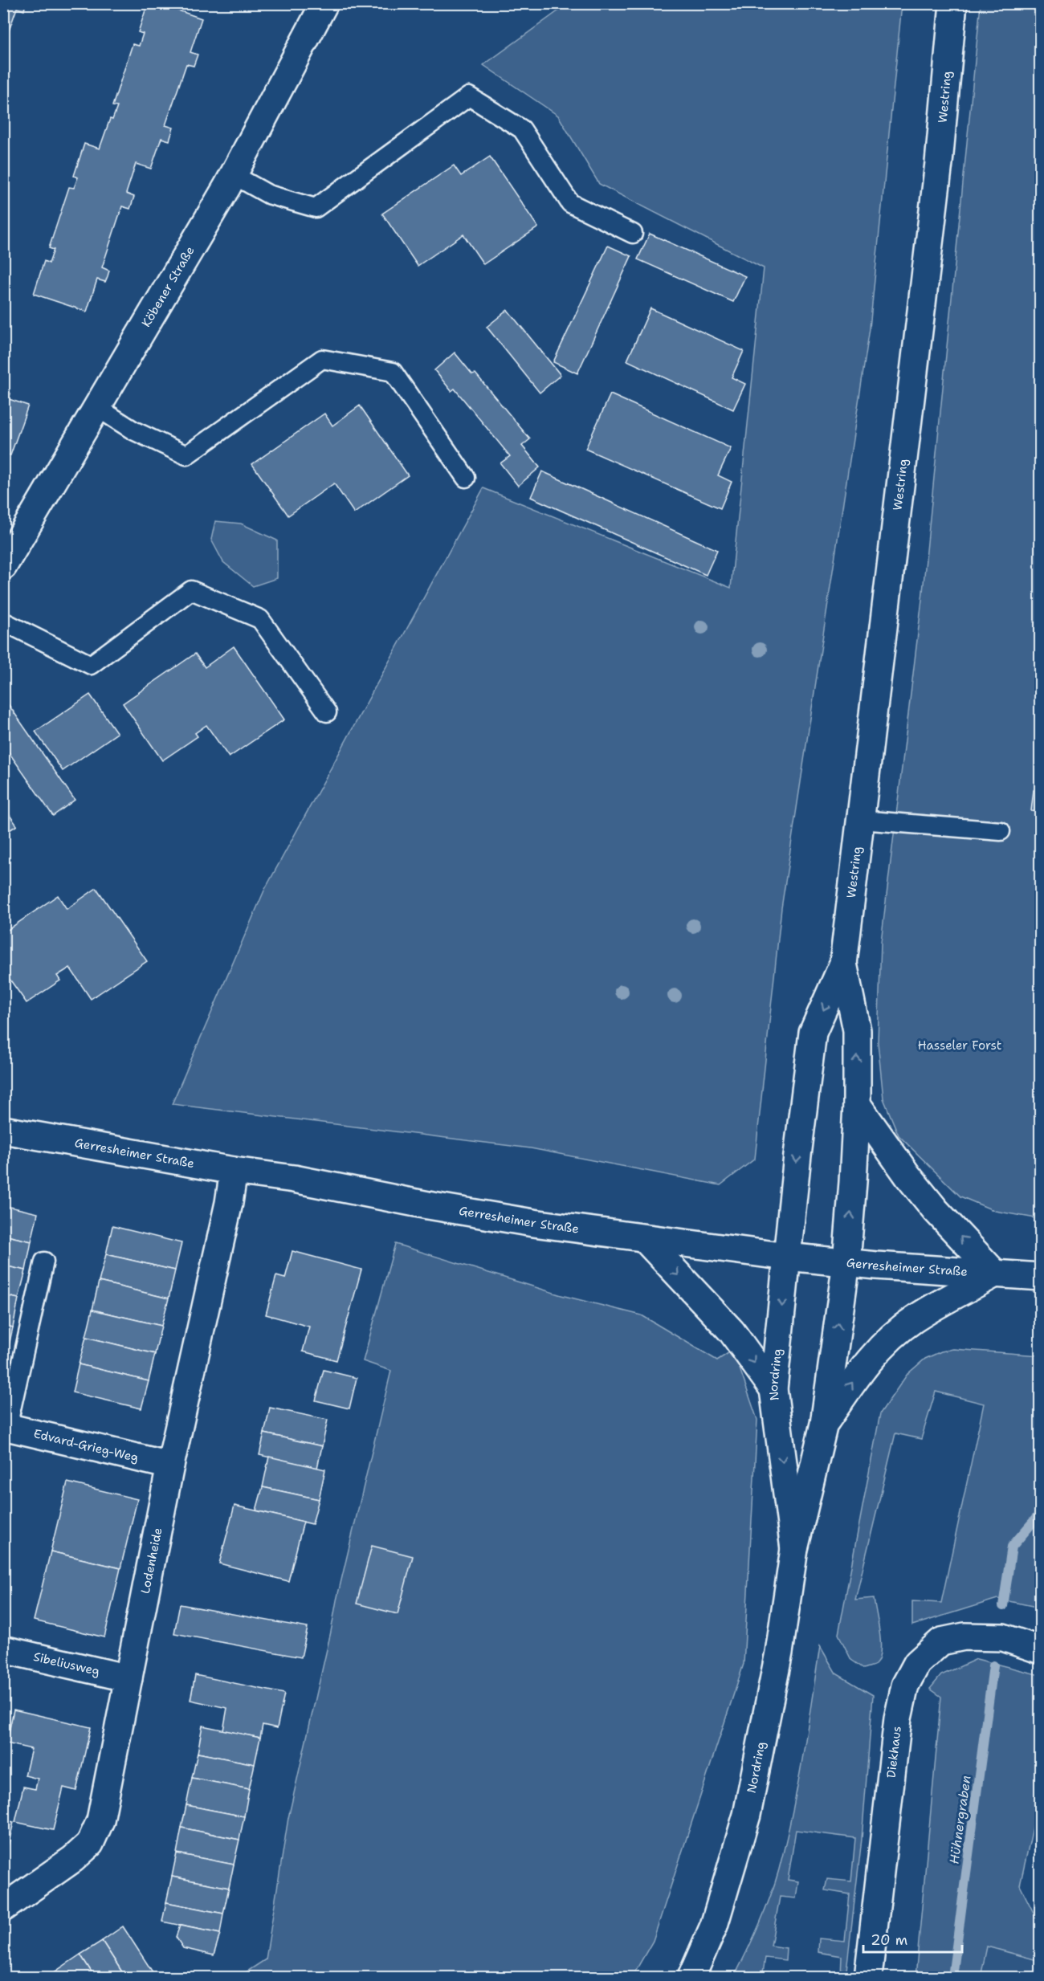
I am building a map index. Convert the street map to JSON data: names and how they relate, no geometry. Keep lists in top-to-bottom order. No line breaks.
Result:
{"streets":{"main road":["Westring","Köbener Straße","Gerresheimer Straße","Nordring","Edvard-Grieg-Weg","Lodenheide","Sibeliusweg","Diekhaus"]},"crossings":[["Westring","Gerresheimer Straße"],["Westring","Nordring"],["Gerresheimer Straße","Nordring"],["Gerresheimer Straße","Lodenheide"],["Edvard-Grieg-Weg","Lodenheide"],["Lodenheide","Sibeliusweg"]],"water":["Hühnergraben"],"parks":["Hasseler Forst"],"scale_bar":"20 m"}
